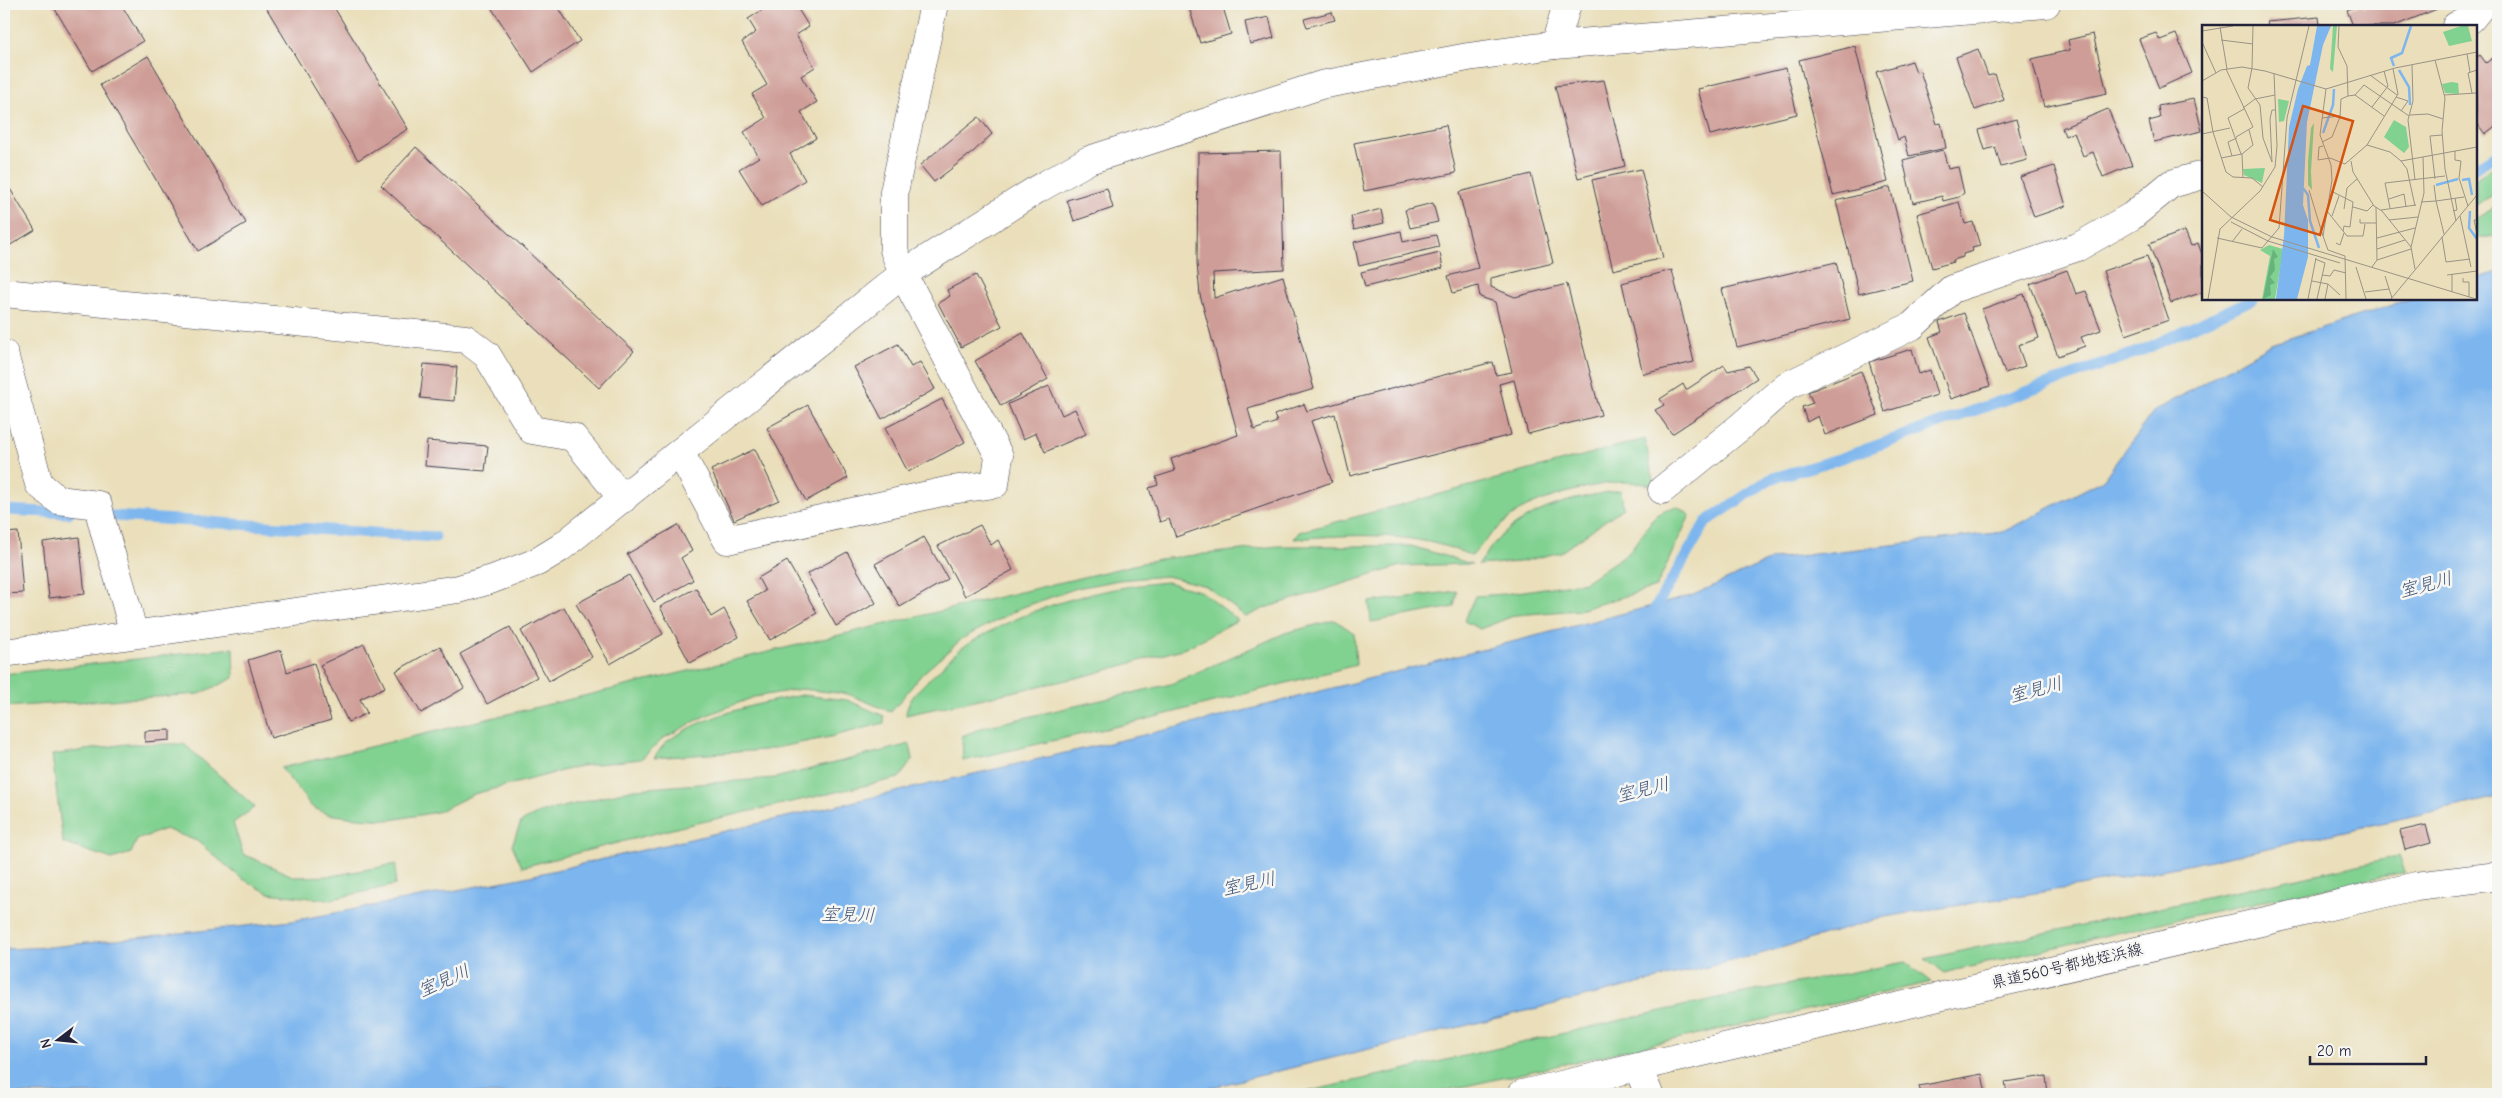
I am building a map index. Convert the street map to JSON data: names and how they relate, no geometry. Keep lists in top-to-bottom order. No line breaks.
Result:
{"streets":{"street":["県道560号都地姪浜線"]},"water":["室見川"],"scale_bar":"20 m","north":"left"}
